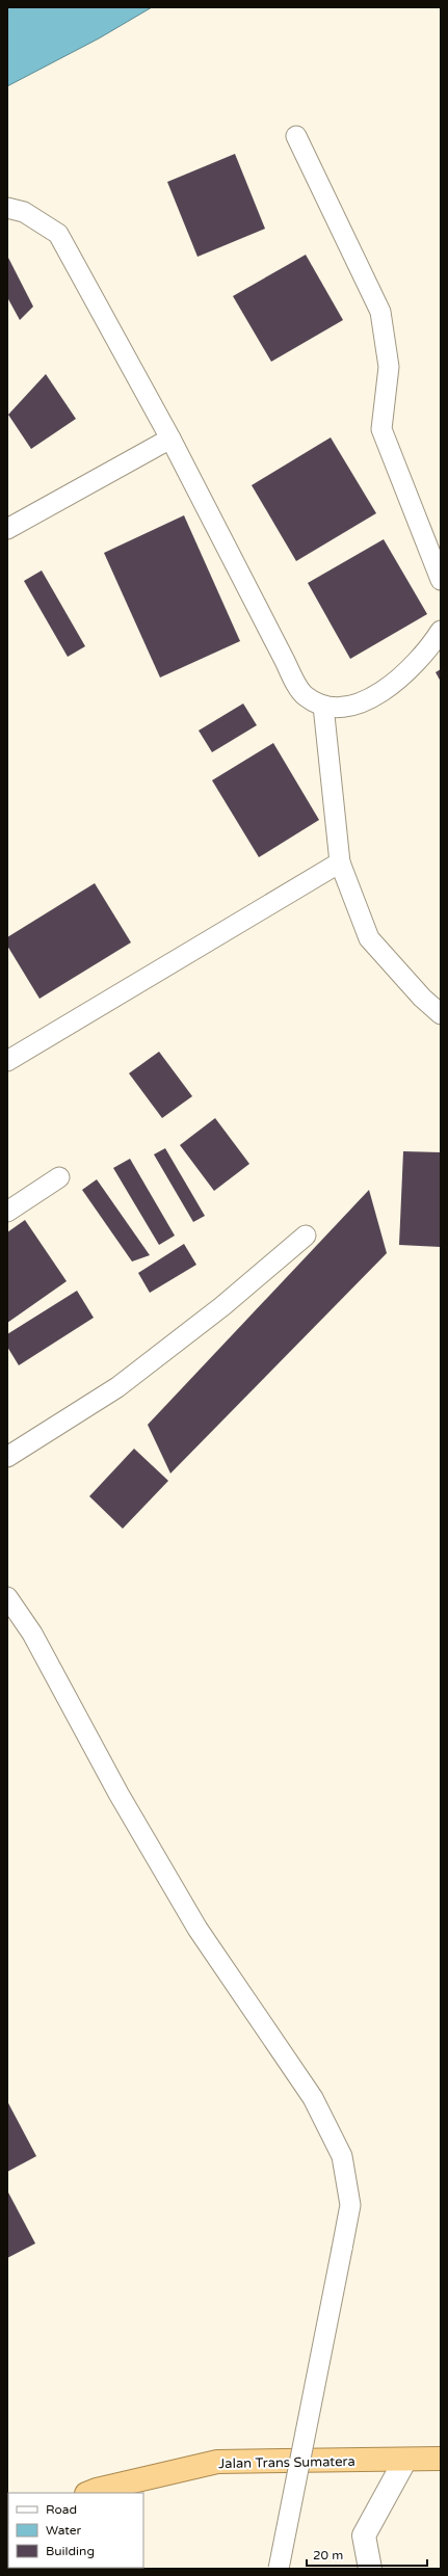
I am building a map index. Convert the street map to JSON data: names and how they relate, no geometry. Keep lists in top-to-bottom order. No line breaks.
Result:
{"streets":{"highway":["Jalan Trans Sumatera"]},"legend":["Road","Water","Building"],"scale_bar":"20 m"}
